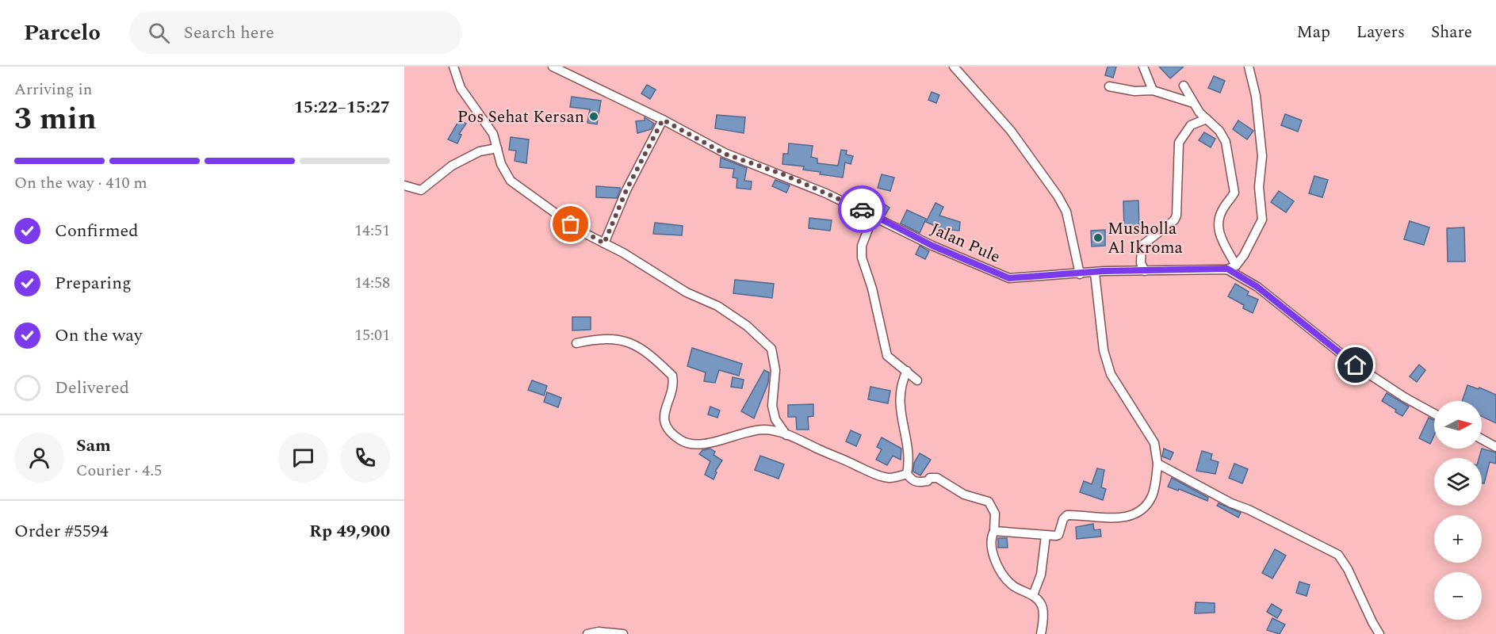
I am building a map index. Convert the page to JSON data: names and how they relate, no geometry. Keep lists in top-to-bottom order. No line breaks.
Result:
{"streets":{"street":["Jalan Pule"]},"places":["Pos Sehat Kersan","Musholla Al Ikroma"],"north":"right","page":{"header":"Parcelo","search":"Search here","nav":["Map","Layers","Share"],"heading":["3 min","Arriving in","15:22–15:27"],"panel":["Sam","Courier · 4.5","Order #5594","Rp 49,900"],"bar":"On the way · 410 m","list":[["Confirmed","14:51"],["Preparing","14:58"],["On the way","15:01"],"Delivered"],"map_buttons":["+","−"]}}
